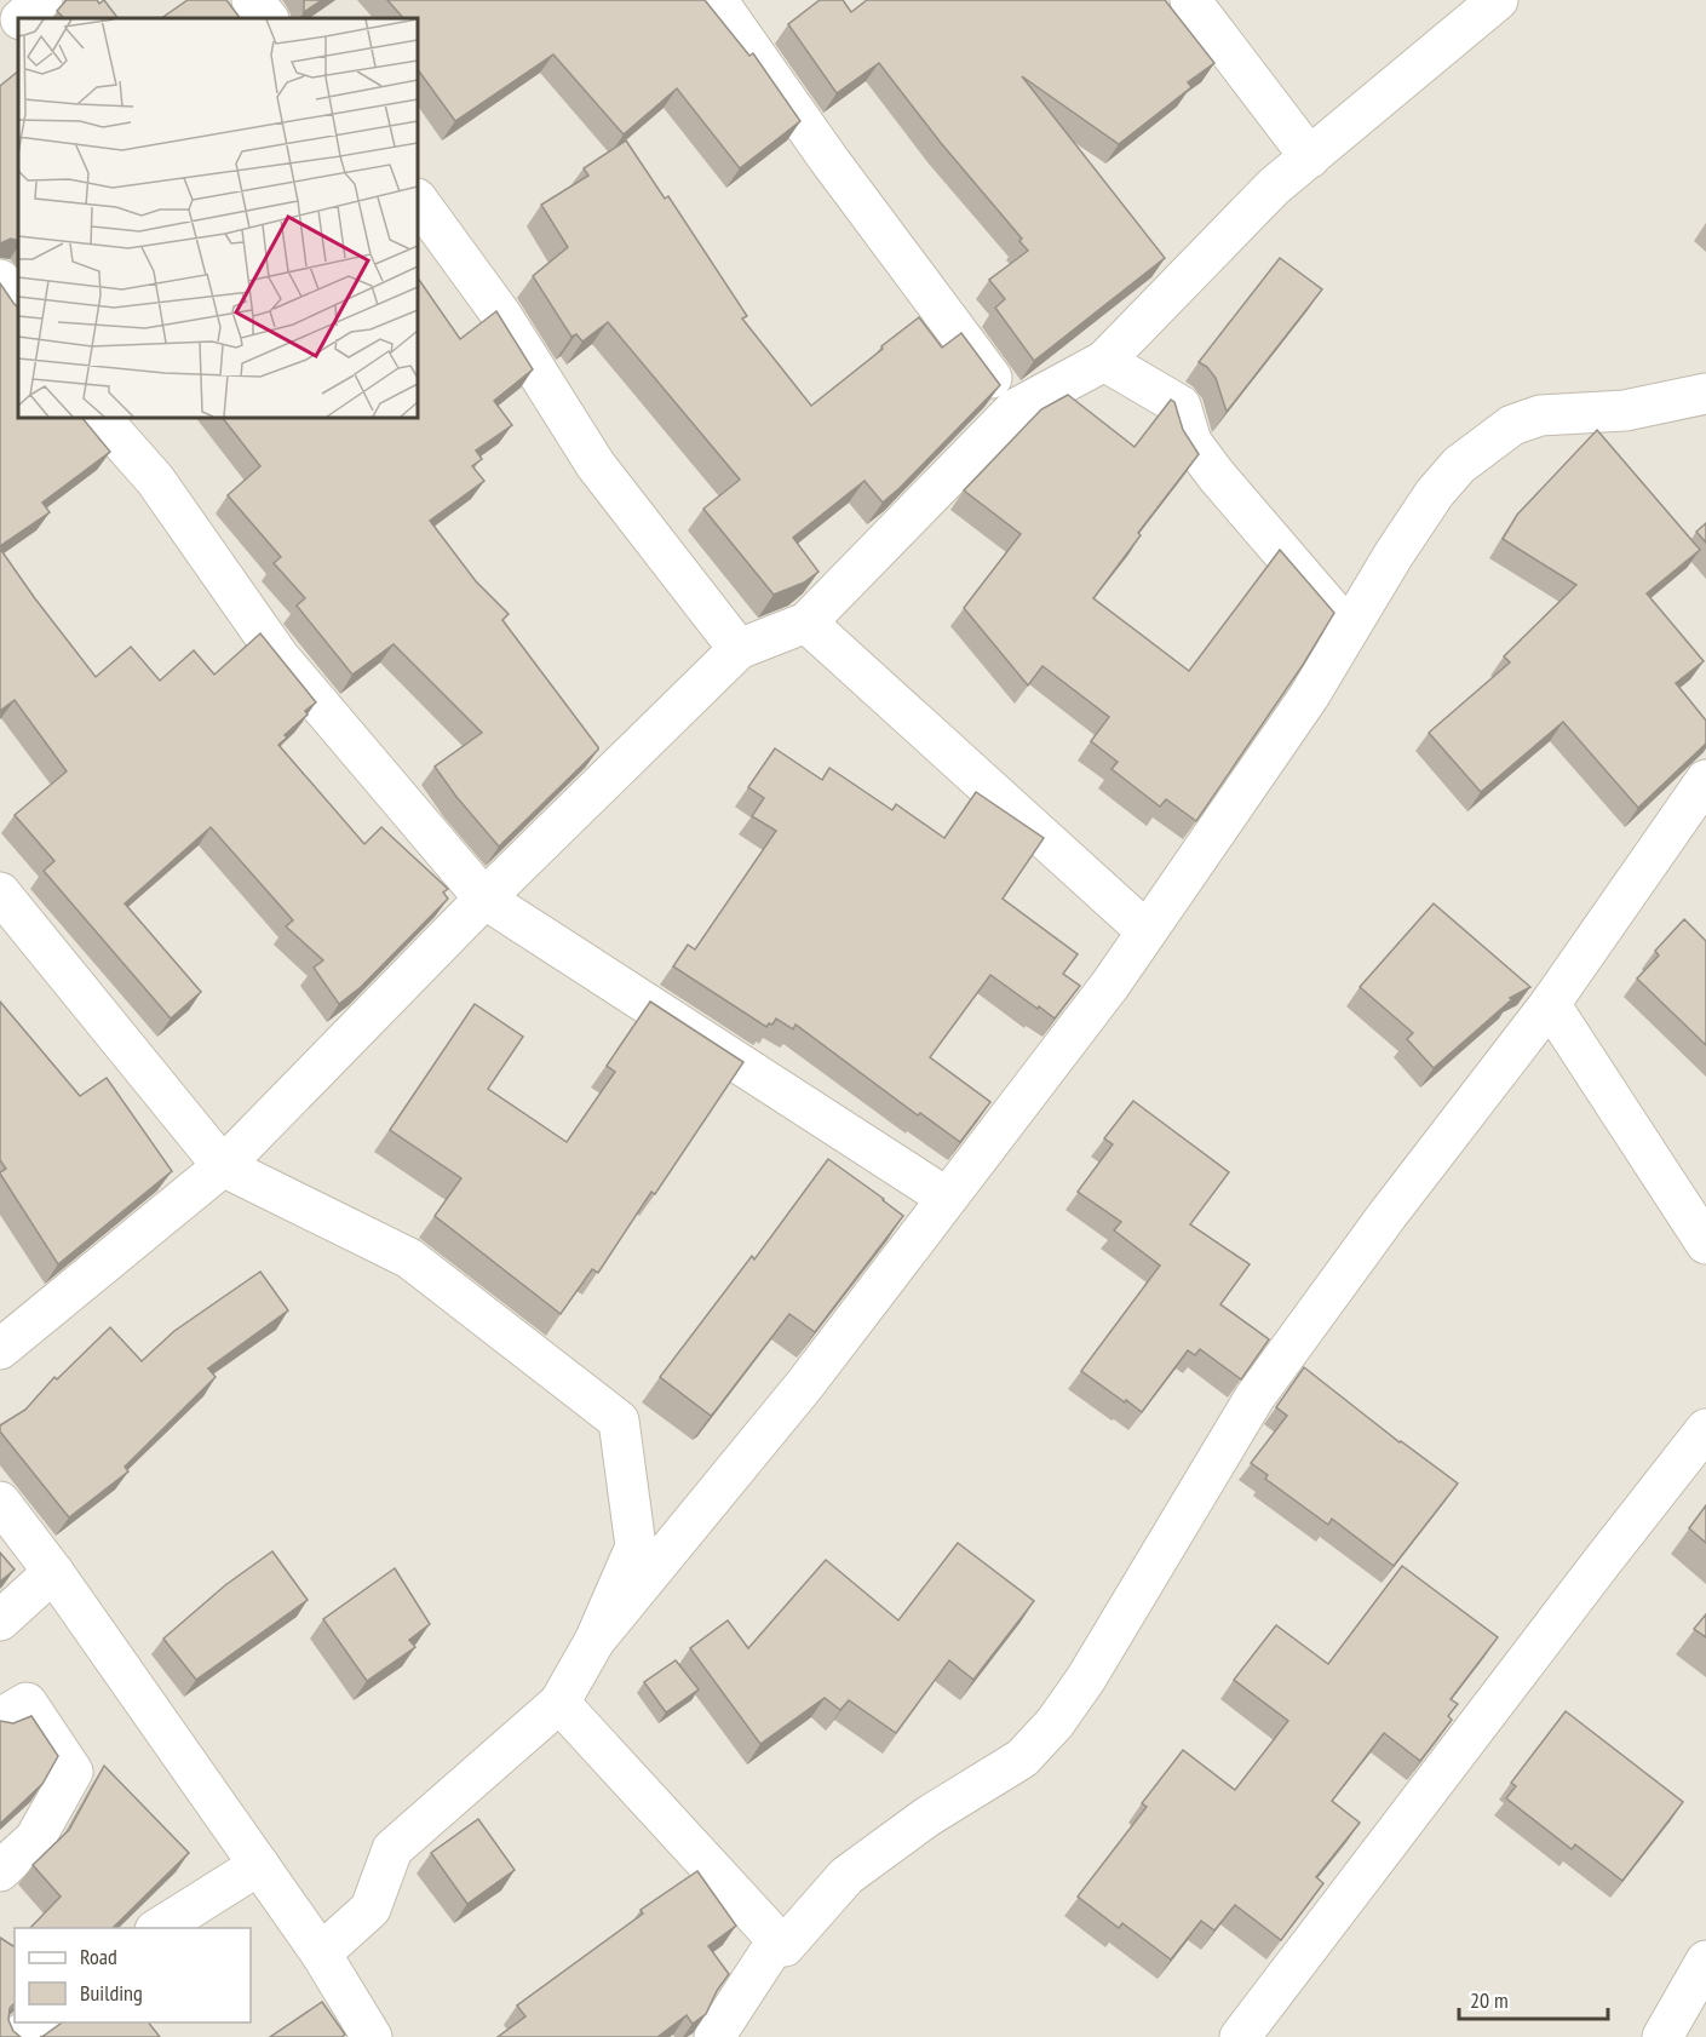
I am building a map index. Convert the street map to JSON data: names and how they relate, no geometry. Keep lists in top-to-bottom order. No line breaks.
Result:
{"legend":["Road","Building"],"scale_bar":"20 m"}
